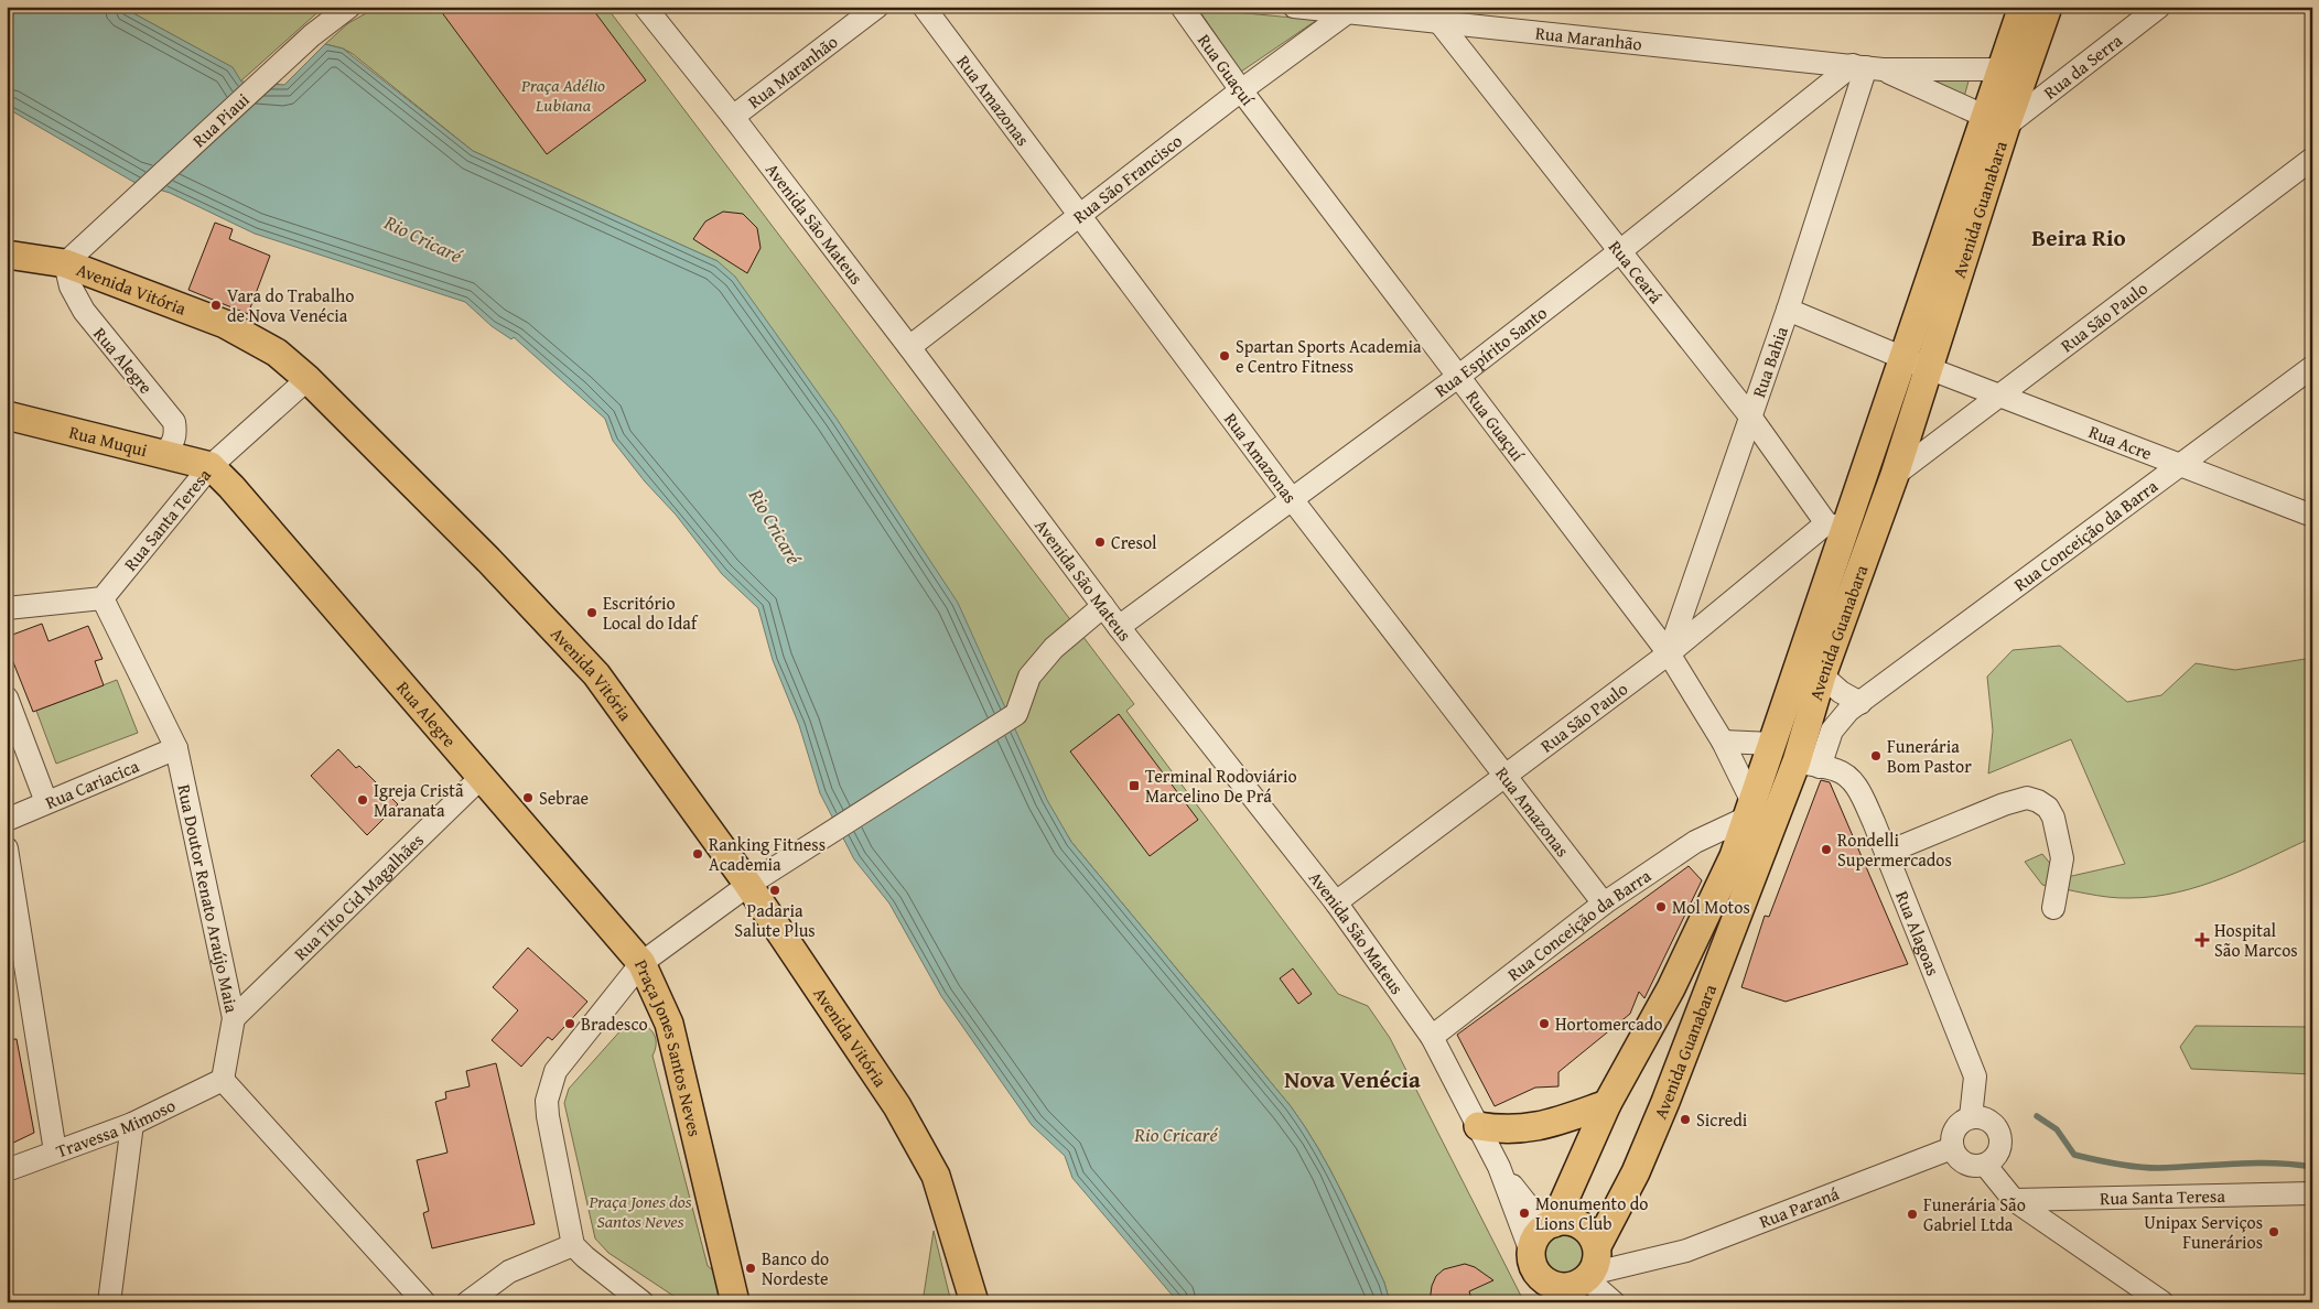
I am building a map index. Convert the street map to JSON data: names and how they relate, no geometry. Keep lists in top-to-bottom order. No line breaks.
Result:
{"streets":{"main road":["Avenida Guanabara","Avenida Vitória","Rua Alegre","Rua Muqui","Praça Jones Santos Neves"],"street":["Rua Maranhão","Rua da Serra","Rua Guaçuí","Rua Amazonas","Rua Piaui","Rua São Francisco","Avenida São Mateus","Rua Ceará","Rua São Paulo","Rua Espírito Santo","Rua Bahia","Rua Acre","Rua Santa Teresa","Rua Conceição da Barra","Rua Cariacica","Rua Doutor Renato Araújo Maia","Rua Tito Cid Magalhães","Rua Alagoas","Travessa Mimoso","Rua Paraná"]},"crossings":[["Rua Maranhão","Rua da Serra"],["Rua Maranhão","Rua São Francisco"],["Rua Maranhão","Avenida Guanabara"],["Rua Maranhão","Avenida São Mateus"],["Rua Maranhão","Rua Ceará"],["Rua Maranhão","Rua Espírito Santo"],["Rua Maranhão","Rua Bahia"],["Rua da Serra","Avenida Guanabara"],["Rua Guaçuí","Rua São Francisco"],["Rua Guaçuí","Rua São Paulo"],["Rua Guaçuí","Rua Espírito Santo"],["Rua Guaçuí","Rua Bahia"],["Rua Amazonas","Rua São Francisco"],["Rua Amazonas","Rua São Paulo"],["Rua Amazonas","Rua Espírito Santo"],["Rua Amazonas","Rua Conceição da Barra"],["Rua Piaui","Avenida Vitória"],["Rua Piaui","Rua Alegre"],["Rua São Francisco","Avenida São Mateus"],["Avenida Guanabara","Avenida São Mateus"],["Avenida Guanabara","Rua Ceará"],["Avenida Guanabara","Rua São Paulo"],["Avenida Guanabara","Rua Acre"],["Avenida Guanabara","Rua Conceição da Barra"],["Avenida Guanabara","Rua Alagoas"],["Avenida Guanabara","Rua Paraná"],["Avenida São Mateus","Rua São Paulo"],["Avenida São Mateus","Rua Espírito Santo"],["Avenida São Mateus","Rua Conceição da Barra"],["Avenida São Mateus","Rua Paraná"],["Rua Ceará","Rua São Paulo"],["Rua Ceará","Rua Espírito Santo"],["Rua Ceará","Rua Bahia"],["Avenida Vitória","Rua Alegre"],["Avenida Vitória","Rua Santa Teresa"],["Rua São Paulo","Rua Bahia"],["Rua São Paulo","Rua Acre"],["Rua Espírito Santo","Rua Bahia"],["Rua Alegre","Rua Muqui"],["Rua Alegre","Rua Santa Teresa"],["Rua Alegre","Rua Tito Cid Magalhães"],["Rua Alegre","Praça Jones Santos Neves"],["Rua Muqui","Rua Santa Teresa"],["Rua Acre","Rua Conceição da Barra"],["Rua Santa Teresa","Rua Doutor Renato Araújo Maia"],["Rua Conceição da Barra","Rua Alagoas"],["Rua Cariacica","Rua Doutor Renato Araújo Maia"],["Rua Doutor Renato Araújo Maia","Rua Tito Cid Magalhães"],["Rua Doutor Renato Araújo Maia","Travessa Mimoso"],["Rua Alagoas","Rua Paraná"]],"districts":["Beira Rio","Nova Venécia"],"water":["Rio Cricaré"],"parks":["Praça Adélio Lubiana","Praça Jones dos Santos Neves"],"places":{"other":["Vara do Trabalho de Nova Venécia","Spartan Sports Academia e Centro Fitness","Cresol","Escritório Local do Idaf","Funerária Bom Pastor","Sebrae","Igreja Cristã Maranata","Rondelli Supermercados","Ranking Fitness Academia","Padaria Salute Plus","Mol Motos","Bradesco","Hortomercado","Sicredi","Monumento do Lions Club","Funerária São Gabriel Ltda","Unipax Serviços Funerários","Banco do Nordeste"],"transit":["Terminal Rodoviário Marcelino De Prá"],"health":["Hospital São Marcos"]}}
